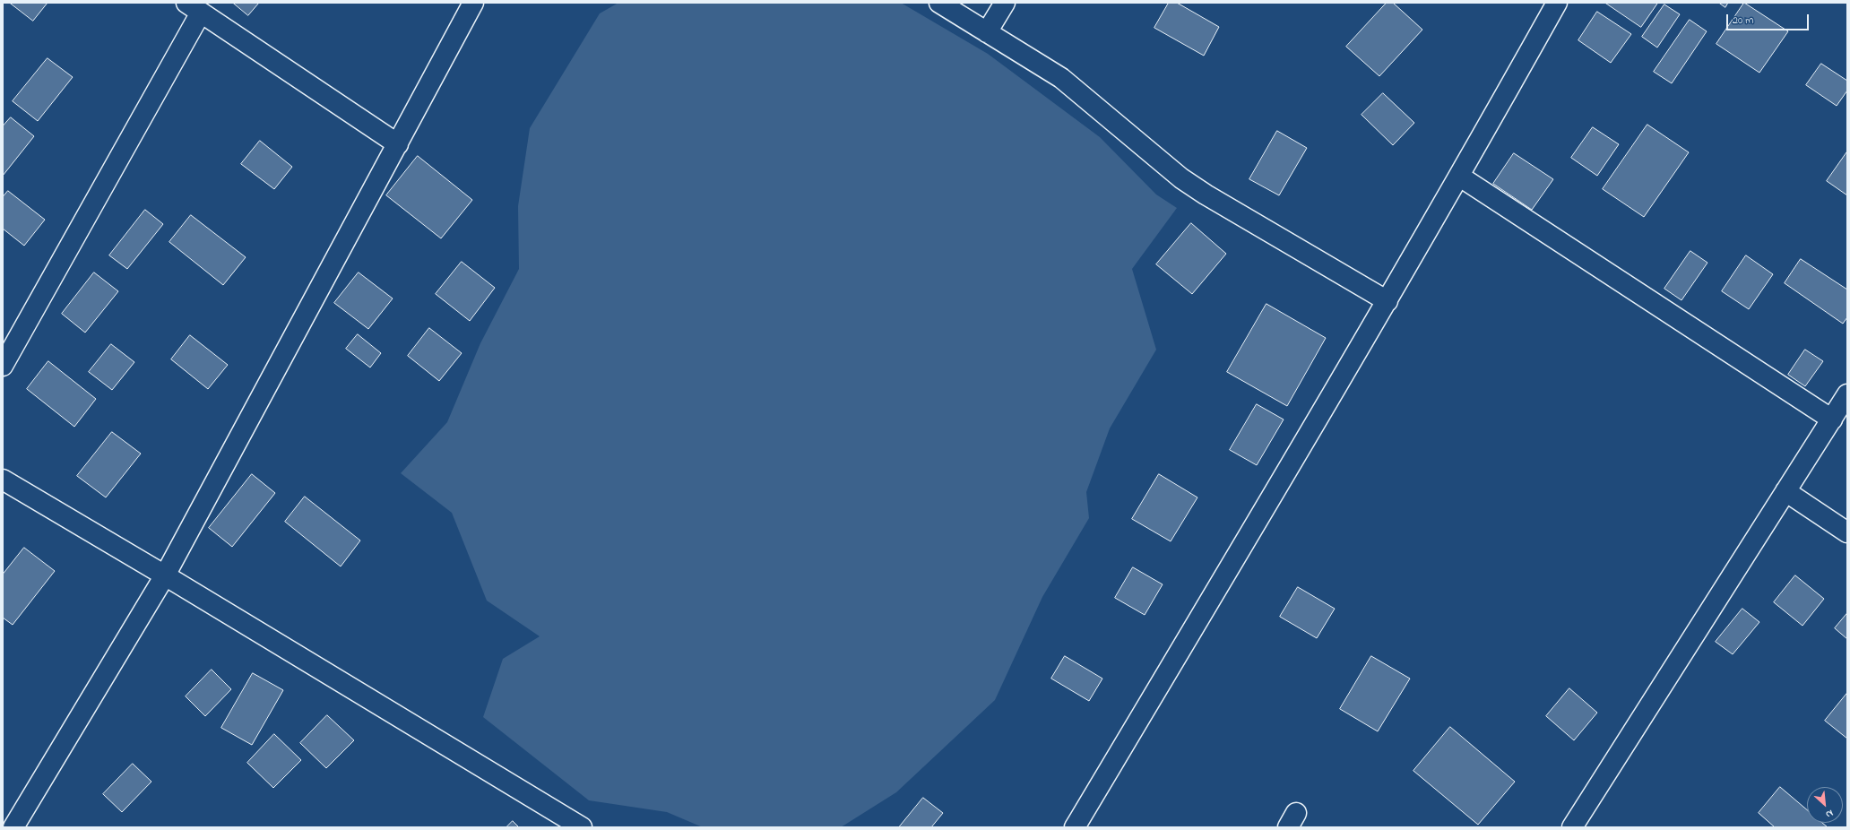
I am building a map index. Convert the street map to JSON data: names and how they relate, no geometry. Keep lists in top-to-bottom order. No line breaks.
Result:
{"scale_bar":"20 m","north":"bottom right"}
